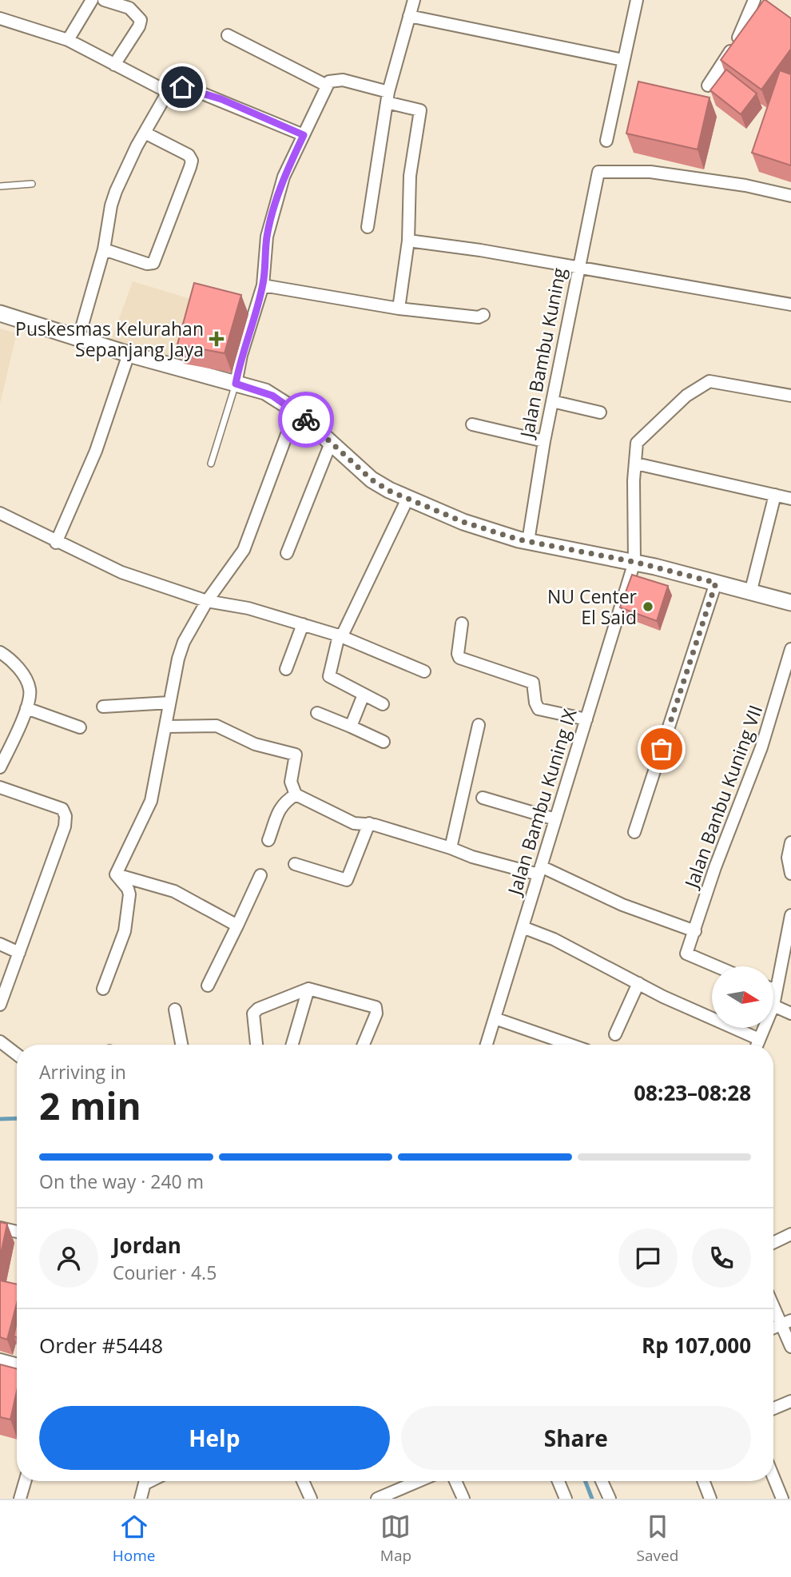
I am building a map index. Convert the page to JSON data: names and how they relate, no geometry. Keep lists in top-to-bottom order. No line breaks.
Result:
{"streets":{"street":["Jalan Bambu Kuning","Jalan Banbu Kuning VII","Jalan Bambu Kuning IX"]},"places":{"health":["Puskesmas Kelurahan Sepanjang Jaya"],"other":["NU Center El Said"]},"north":"right","page":{"heading":["2 min","Arriving in","08:23–08:28"],"panel":["Jordan","Courier · 4.5","Order #5448","Rp 107,000"],"bar":"On the way · 240 m","buttons":["Help","Share"],"tabs":["Home","Map","Saved"]}}
